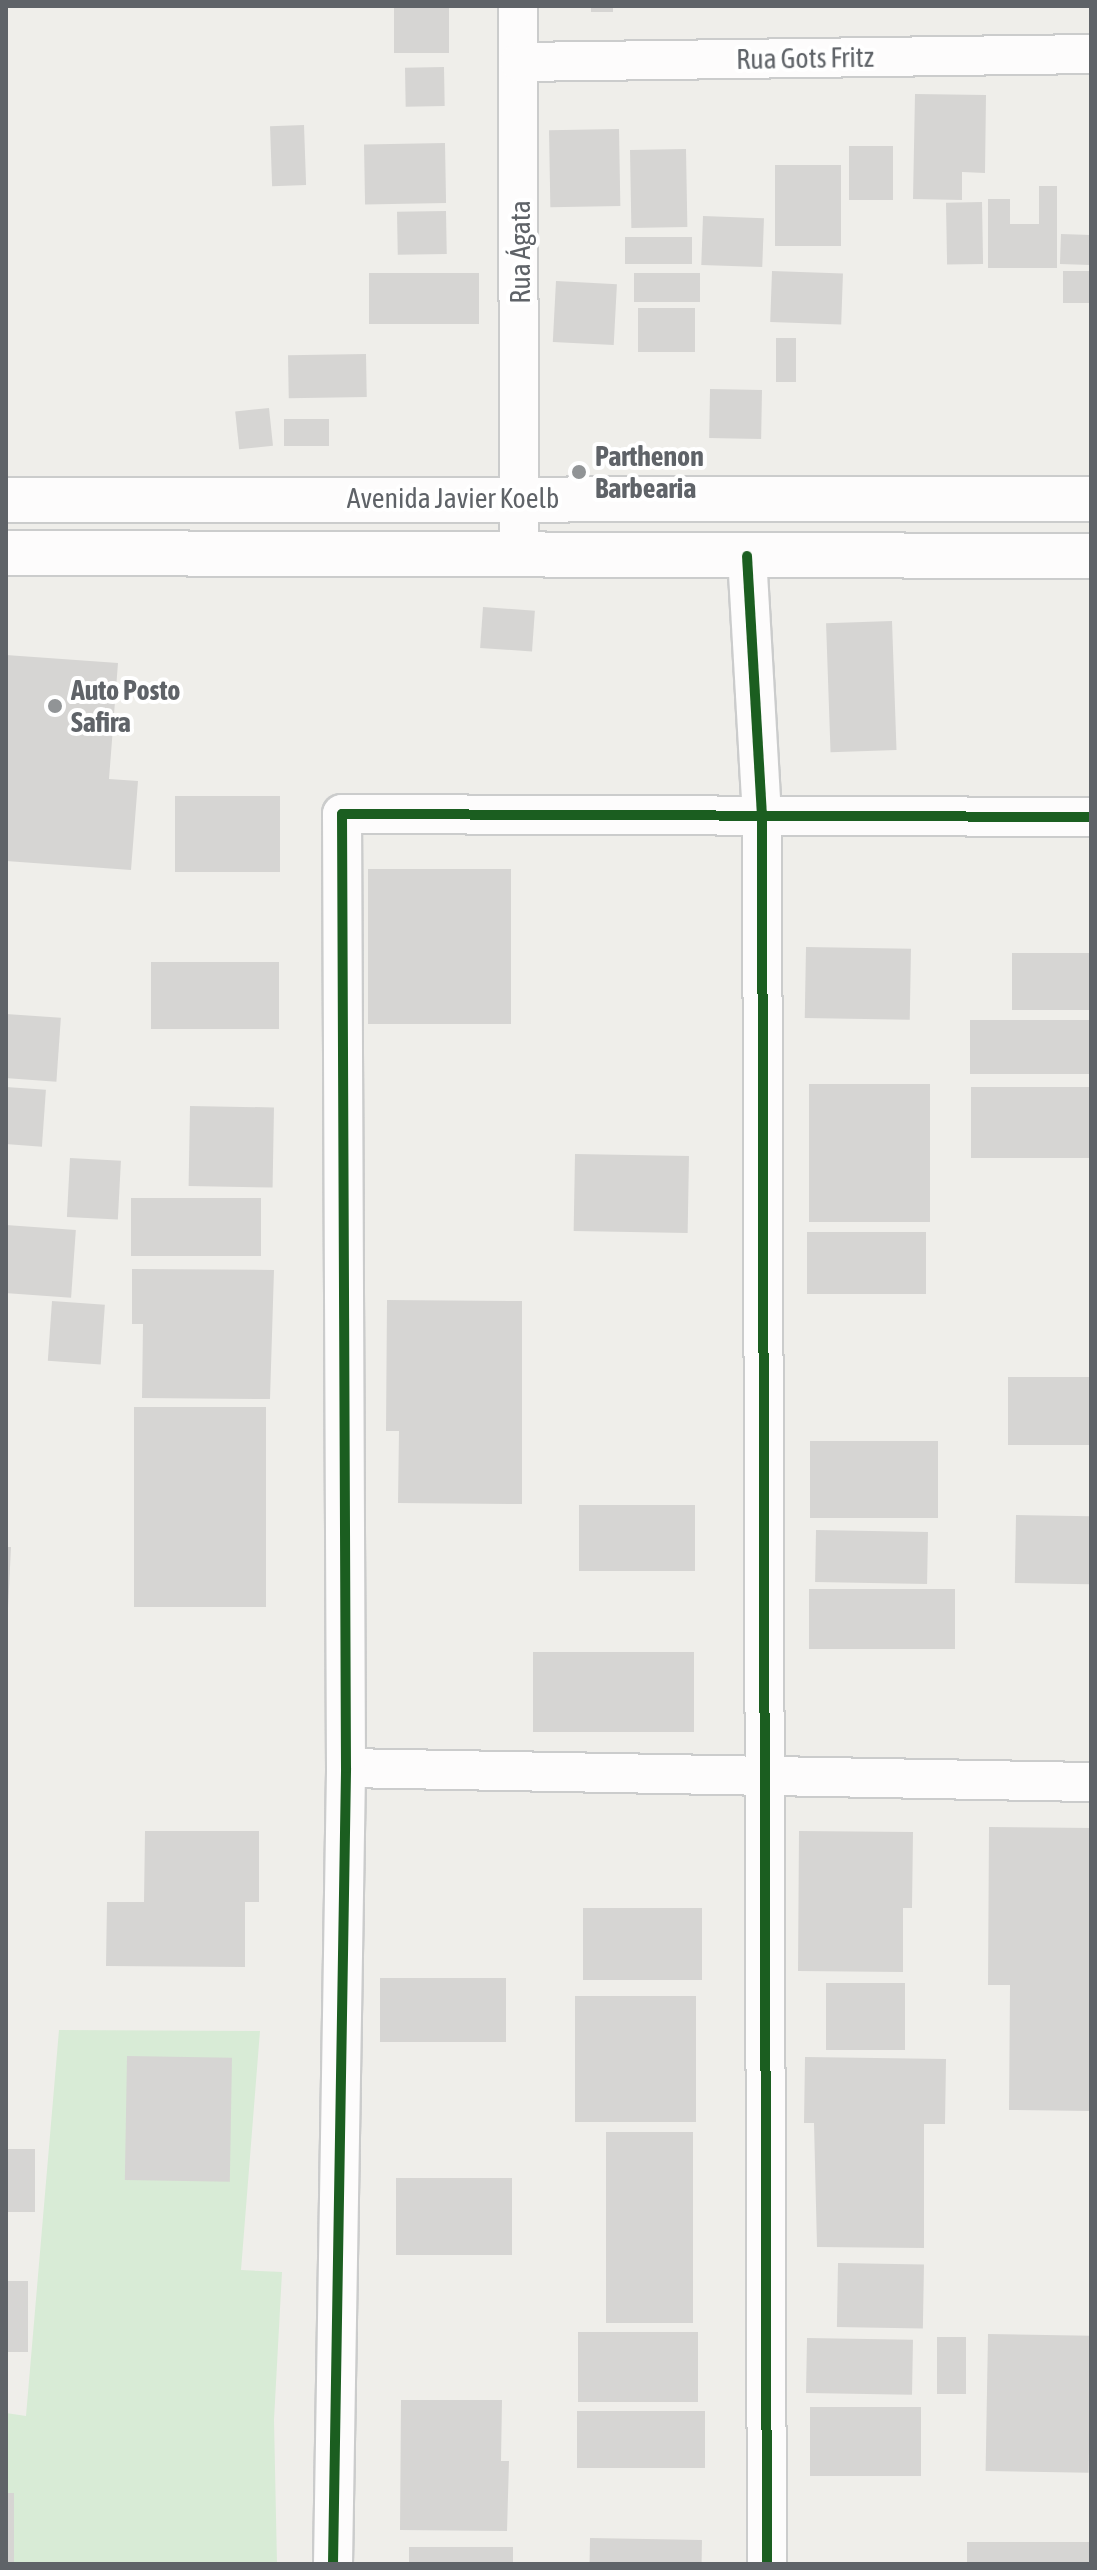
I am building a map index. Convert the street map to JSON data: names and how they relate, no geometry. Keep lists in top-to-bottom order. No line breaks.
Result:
{"streets":{"street":["Rua Gots Fritz","Rua Ágata","Avenida Javier Koelb"]},"crossings":[["Rua Gots Fritz","Rua Ágata"],["Rua Ágata","Avenida Javier Koelb"]],"places":["Parthenon Barbearia","Auto Posto Safira"]}
